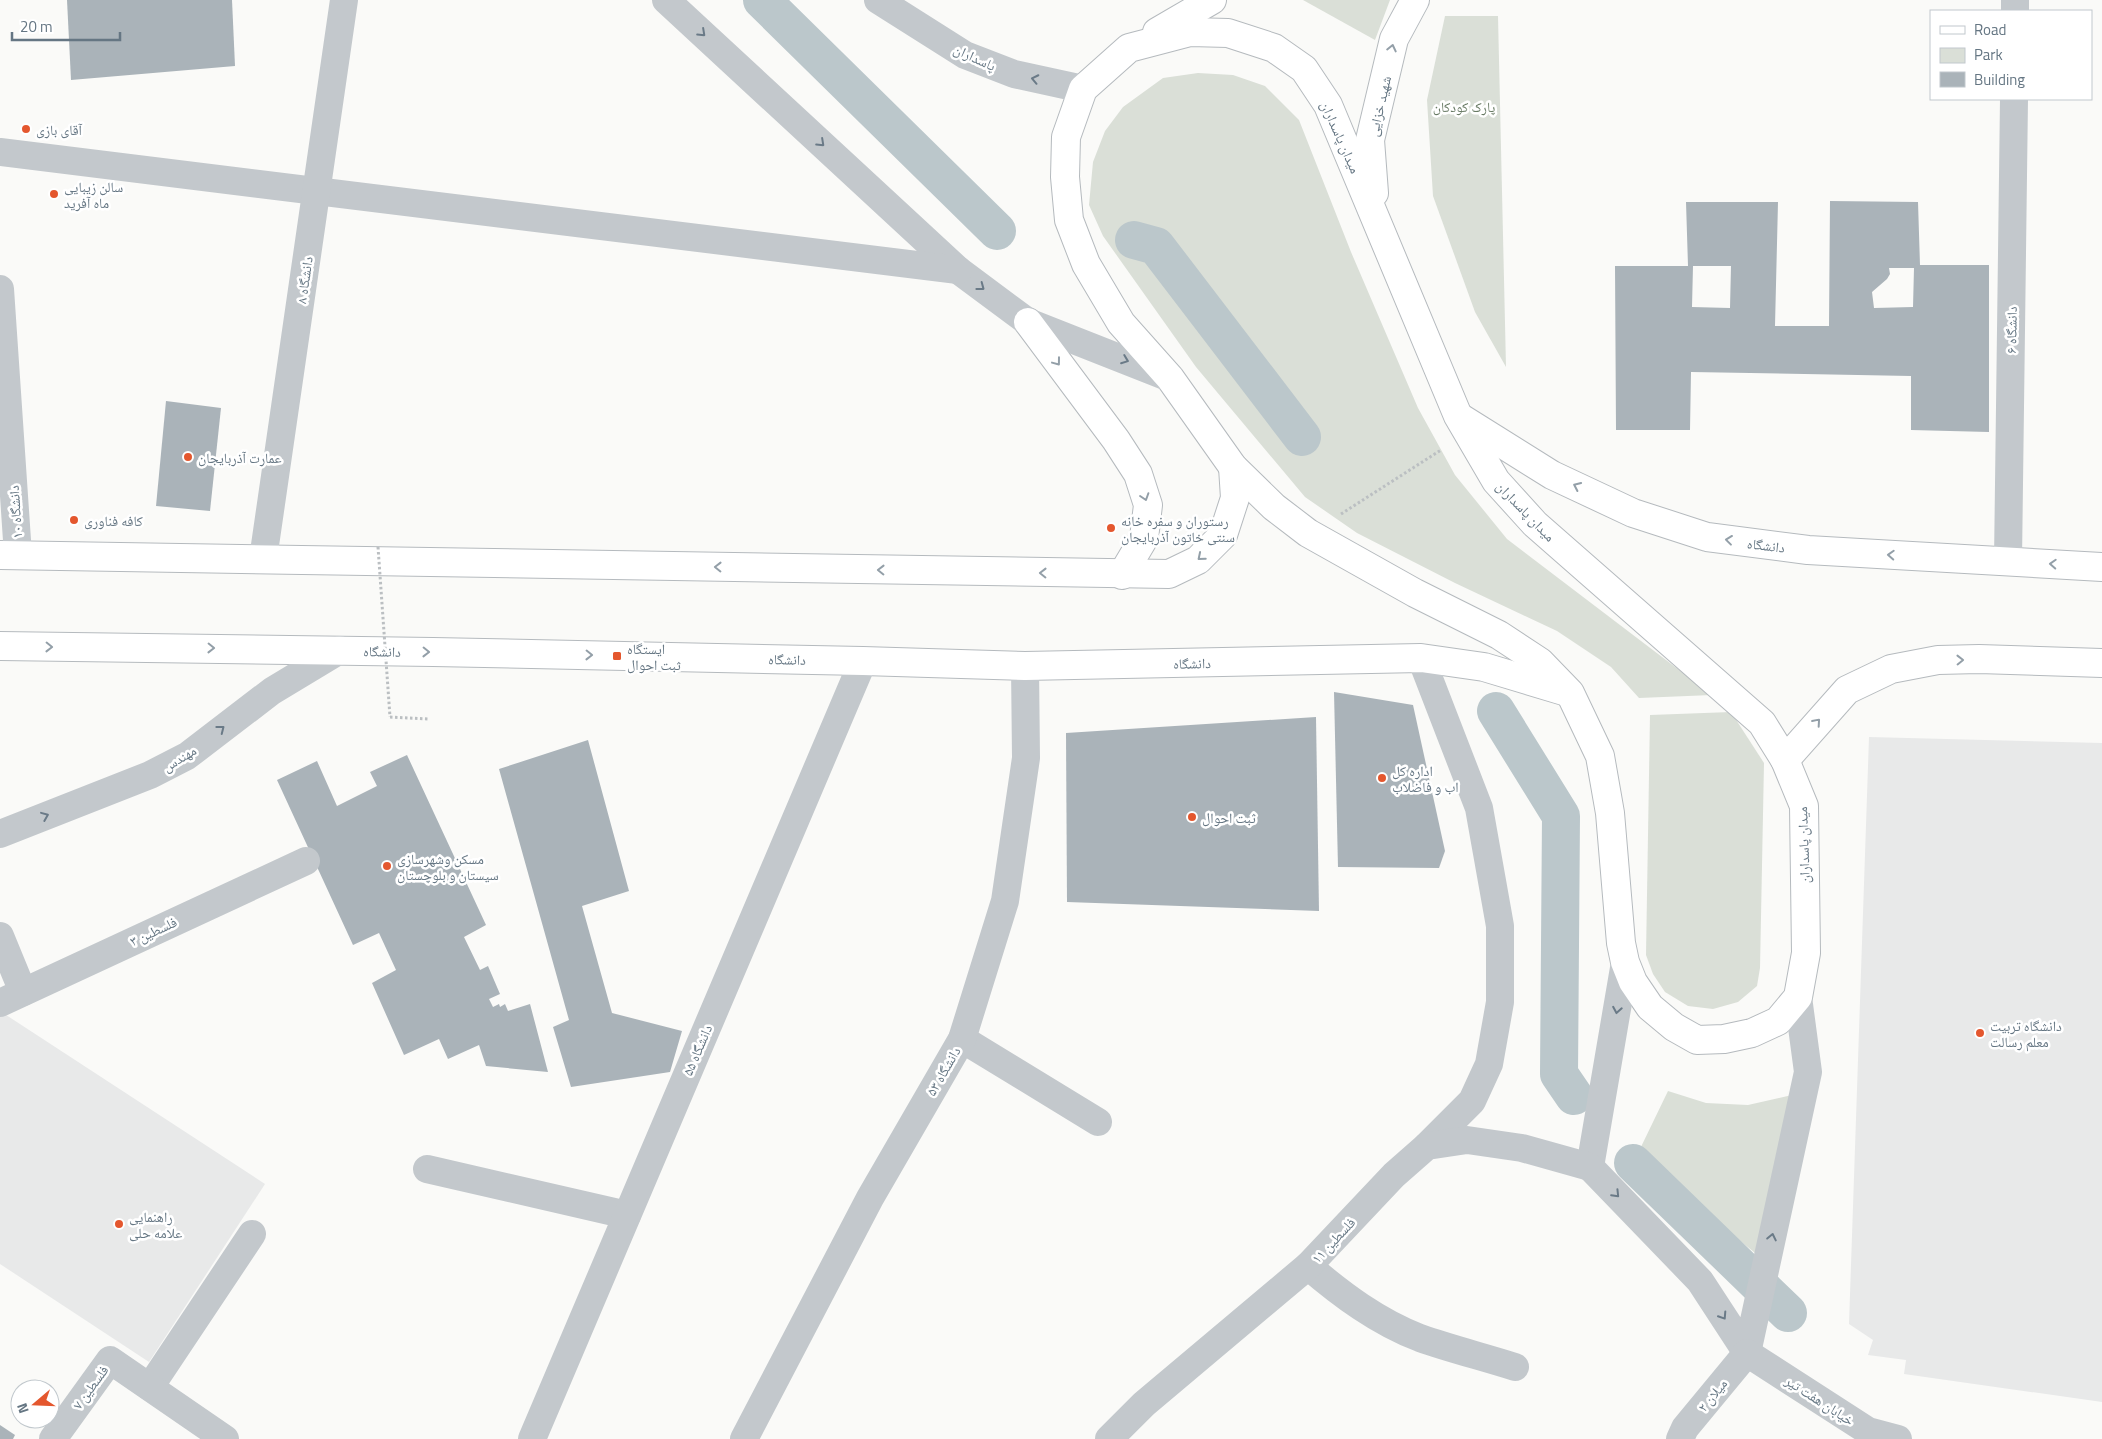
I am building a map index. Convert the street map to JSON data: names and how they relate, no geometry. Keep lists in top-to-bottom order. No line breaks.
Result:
{"streets":{"main road":["شهید خزایی","میدان پاسداران","دانشگاه"],"street":["پاسداران","دانشگاه ۸","دانشگاه ۶","دانشگاه ۱۰","مهندس","فلسطین ۳","دانشگاه ۵۵","دانشگاه ۵۳","فلسطین ۱۱","فلسطین ۷","میلان ۲","خیابان هفت تیر"]},"crossings":[["پاسداران","میدان پاسداران"],["شهید خزایی","میدان پاسداران"],["میدان پاسداران","دانشگاه"],["دانشگاه ۶","دانشگاه"],["دانشگاه","مهندس"],["دانشگاه","دانشگاه ۵۵"],["دانشگاه","دانشگاه ۵۳"],["دانشگاه","فلسطین ۱۱"],["میلان ۲","خیابان هفت تیر"]],"one_way":["شهید خزایی","مهندس"],"parks":["پارک کودکان"],"places":{"other":["آقای بازی","سالن زیبایی ماه آفرید","عمارت آذربایجان","کافه فناوری","رستوران و سفره خانه سنتی خاتون آذربایجان","اداره کل اب و فاضلاب","ثبت احوال","مسکن وشهرسازی سیستان و بلوچستان","دانشگاه تربیت معلم رسالت","راهنمایی علامه حلی"],"transit":["ایستگاه ثبت احوال"]},"legend":["Road","Park","Building"],"scale_bar":"20 m","north":"left"}
